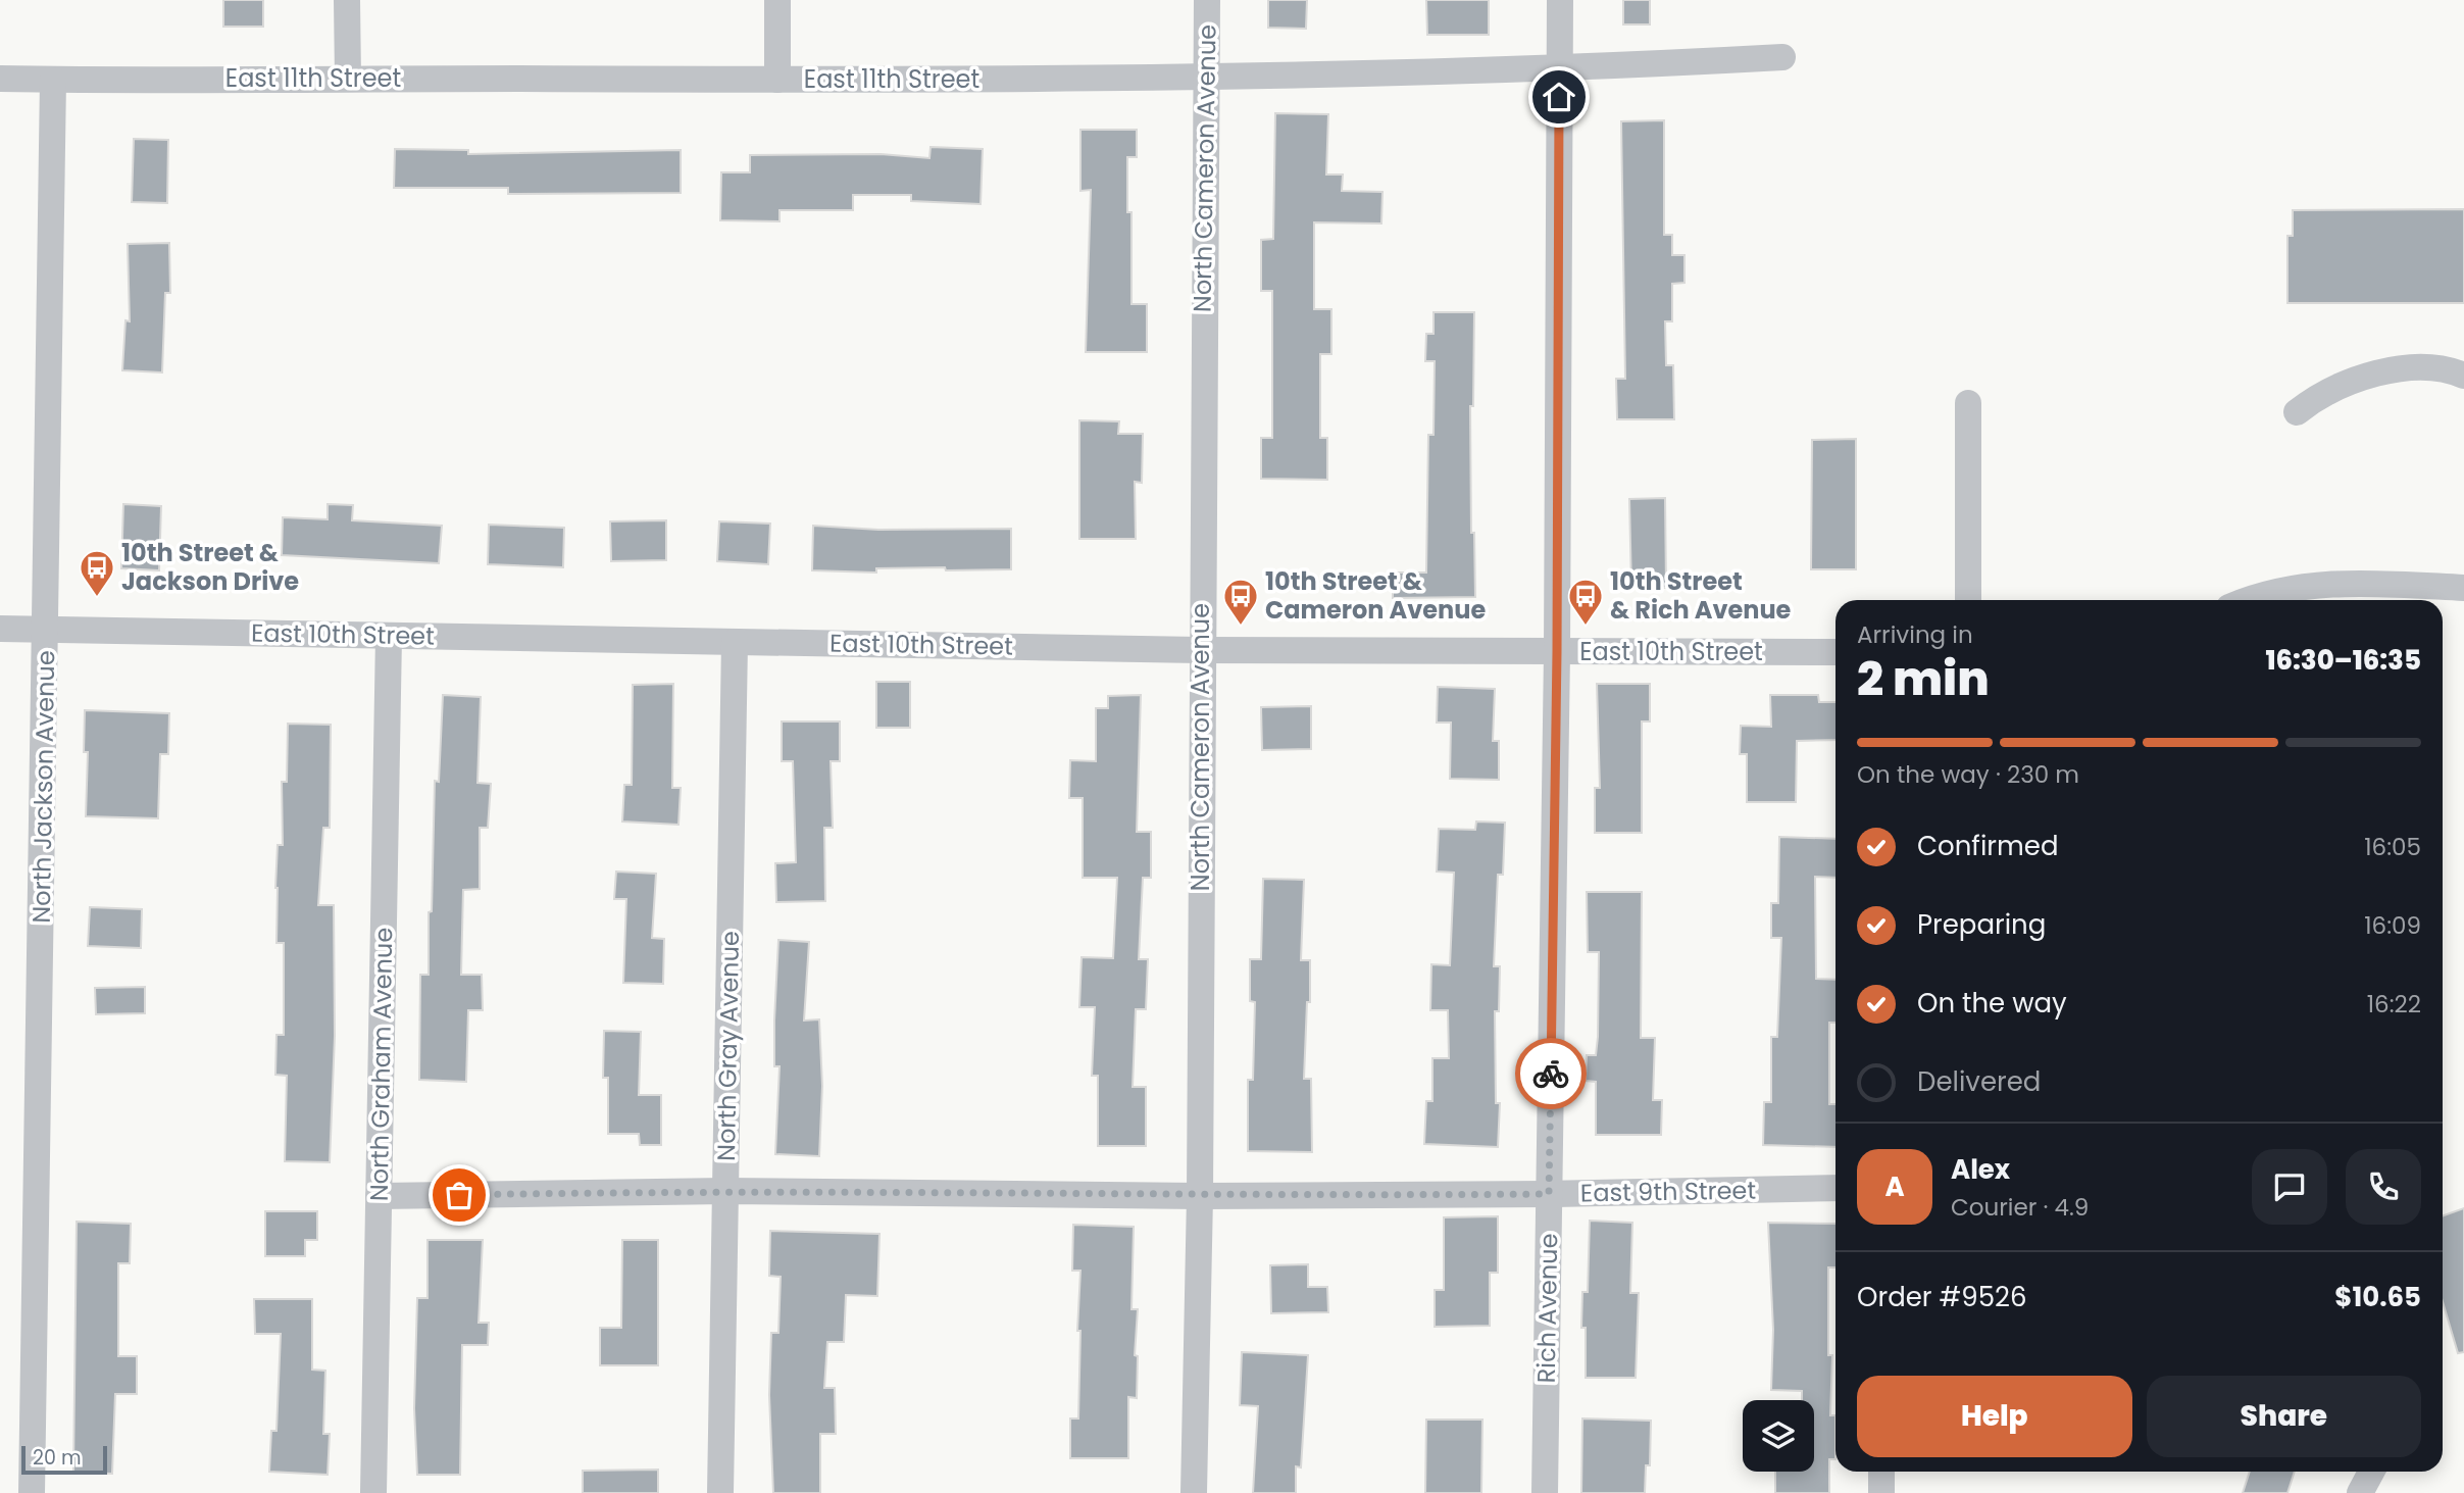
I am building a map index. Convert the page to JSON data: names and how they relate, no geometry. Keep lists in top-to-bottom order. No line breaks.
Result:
{"streets":{"street":["East 11th Street","North Cameron Avenue","East 10th Street","North Jackson Avenue","North Gray Avenue","North Graham Avenue","East 9th Street","Rich Avenue"]},"crossings":[["East 11th Street","North Cameron Avenue"],["East 11th Street","North Jackson Avenue"],["East 11th Street","Rich Avenue"],["North Cameron Avenue","East 10th Street"],["North Cameron Avenue","East 9th Street"],["East 10th Street","North Jackson Avenue"],["East 10th Street","North Gray Avenue"],["East 10th Street","North Graham Avenue"],["East 10th Street","Rich Avenue"],["North Gray Avenue","East 9th Street"],["North Graham Avenue","East 9th Street"],["East 9th Street","Rich Avenue"]],"places":{"bus stop":["10th Street & Jackson Drive","10th Street & Cameron Avenue","10th Street & Rich Avenue"]},"scale_bar":"20 m","page":{"heading":["2 min","Arriving in","16:30–16:35"],"panel":["Alex","Courier · 4.9","Order #9526","$10.65"],"bar":"On the way · 230 m","list":[["Confirmed","16:05"],["Preparing","16:09"],["On the way","16:22"],"Delivered"],"round":"A","buttons":["Help","Share"],"scale":"20 m"}}
